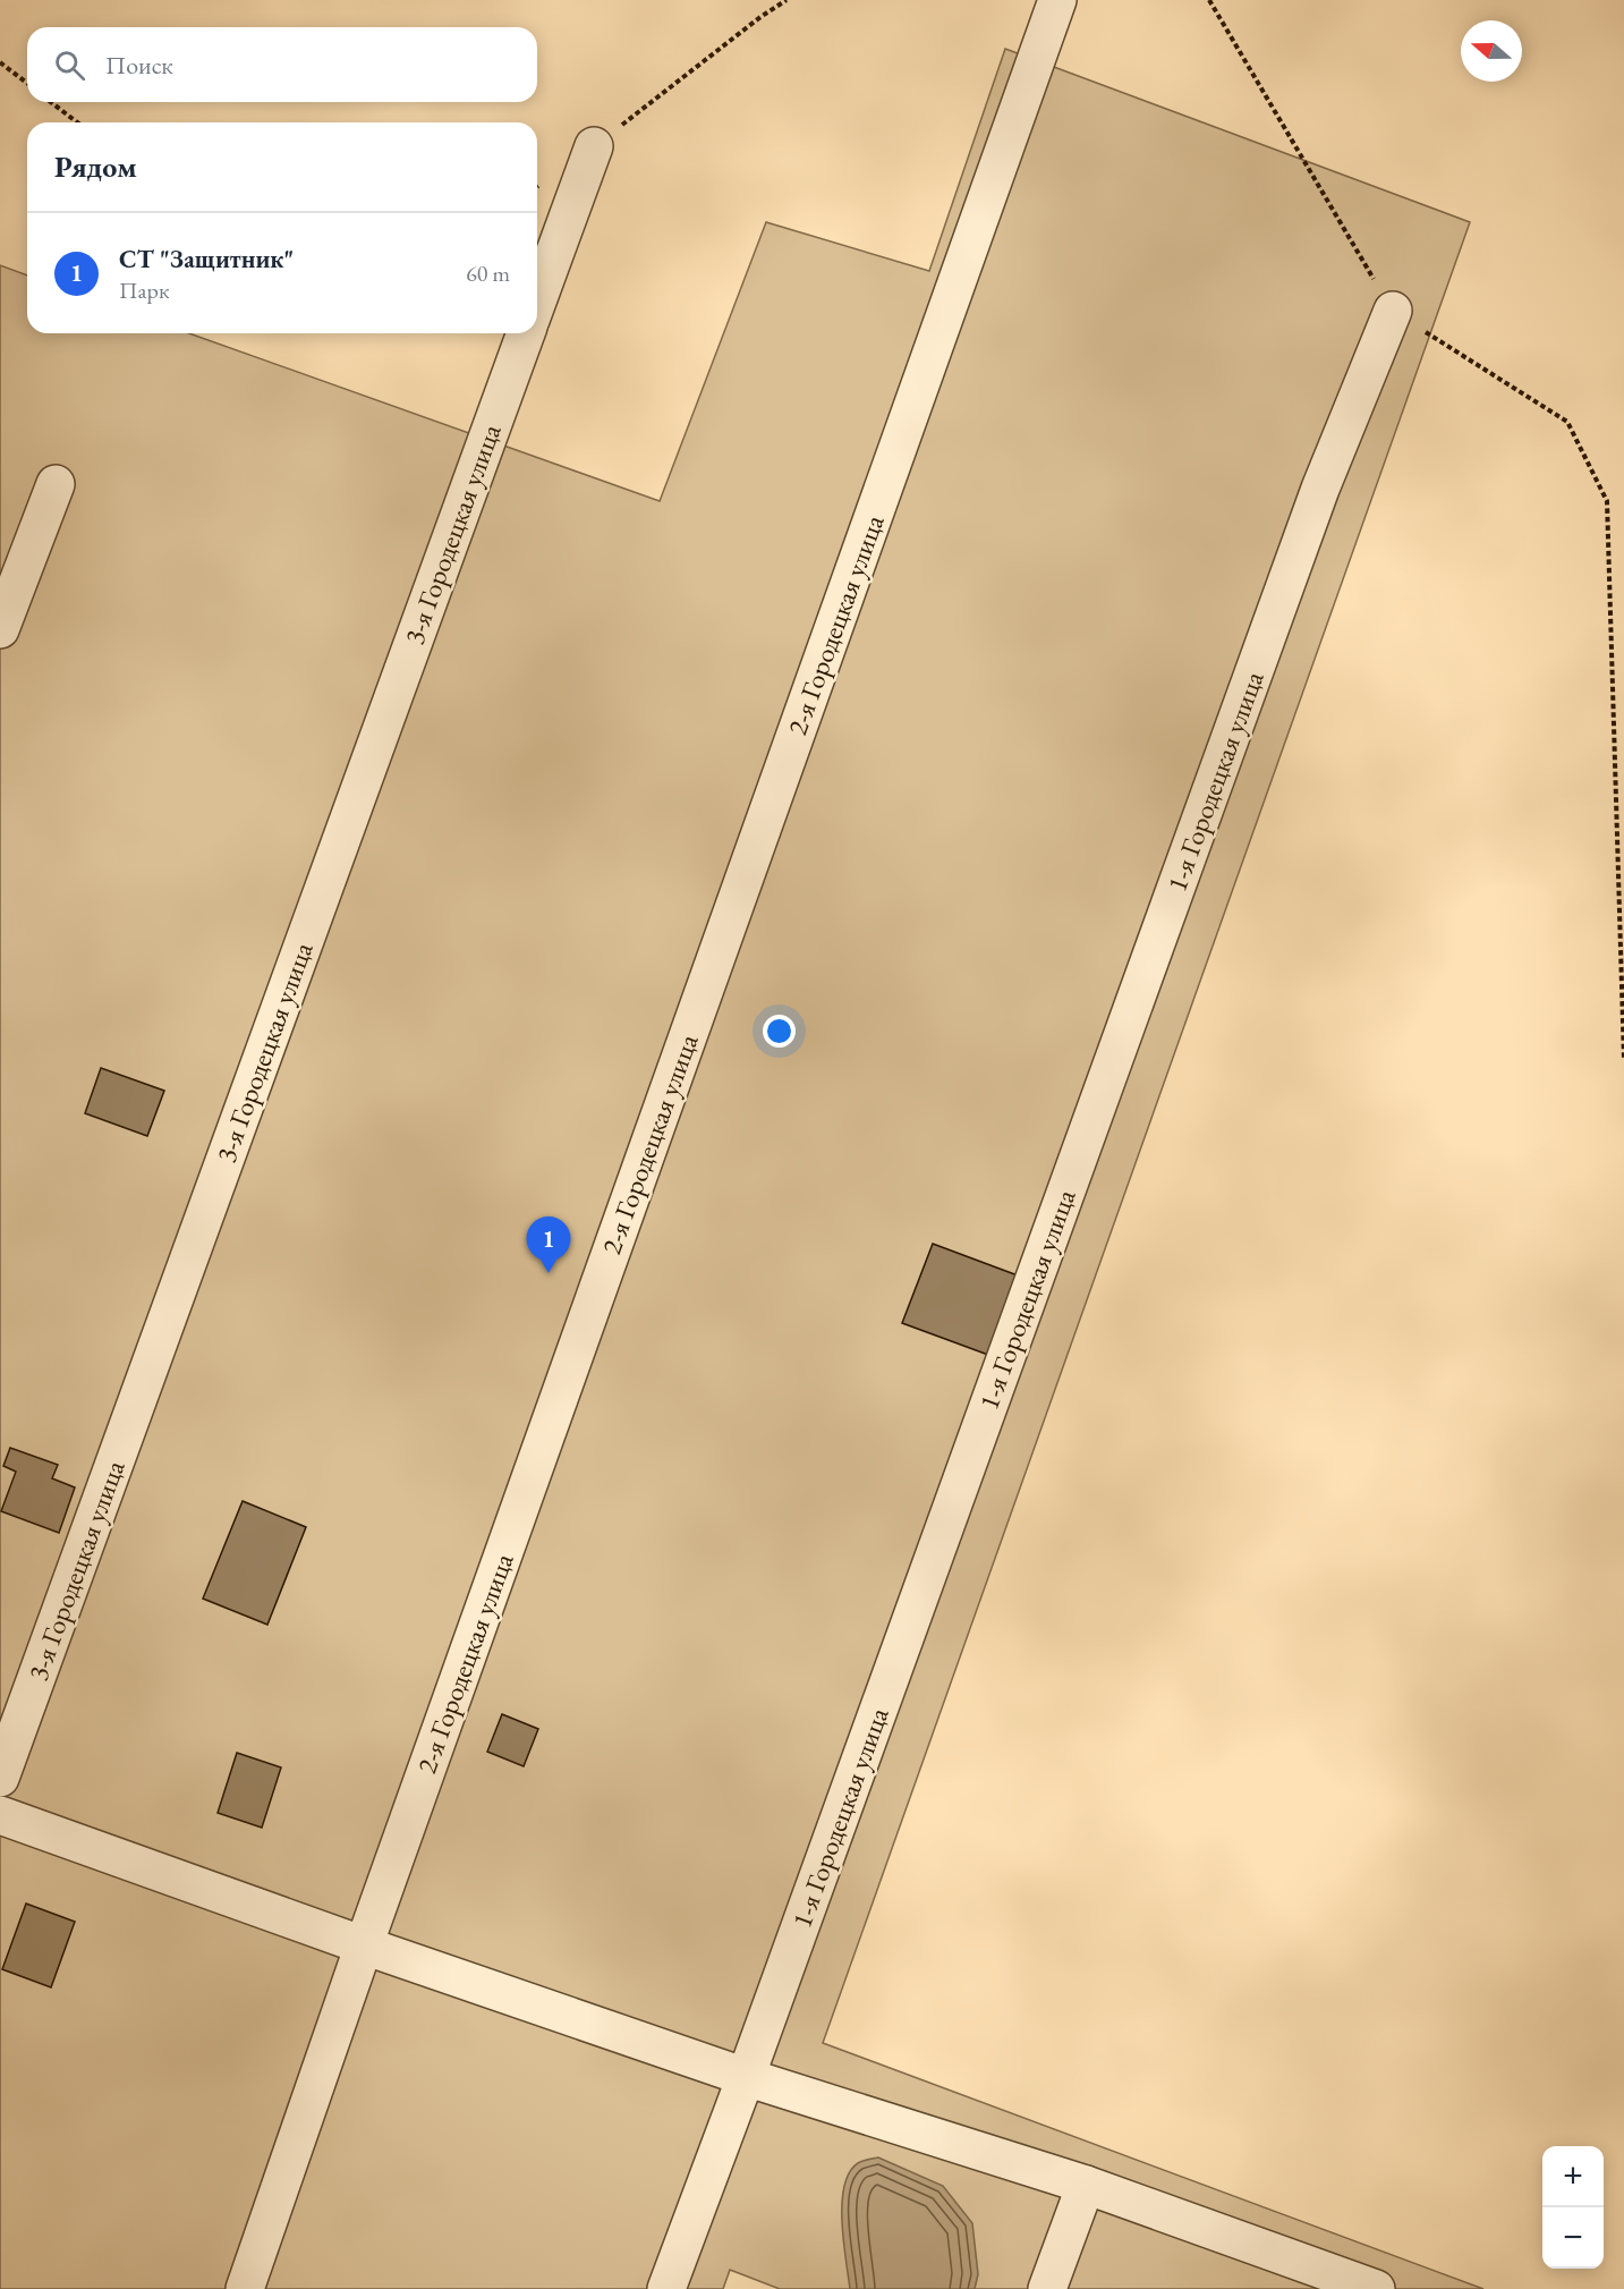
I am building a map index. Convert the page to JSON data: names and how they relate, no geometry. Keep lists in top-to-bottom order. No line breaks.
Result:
{"streets":{"street":["3-я Городецкая улица","2-я Городецкая улица","1-я Городецкая улица"]},"north":"left","page":{"search":"Поиск","heading":"Рядом","list":[{"mark":"1","name":"СТ \"Защитник\"","note":"Парк","value":"60 m"}],"pins":"1","map_buttons":["+","−"]}}
